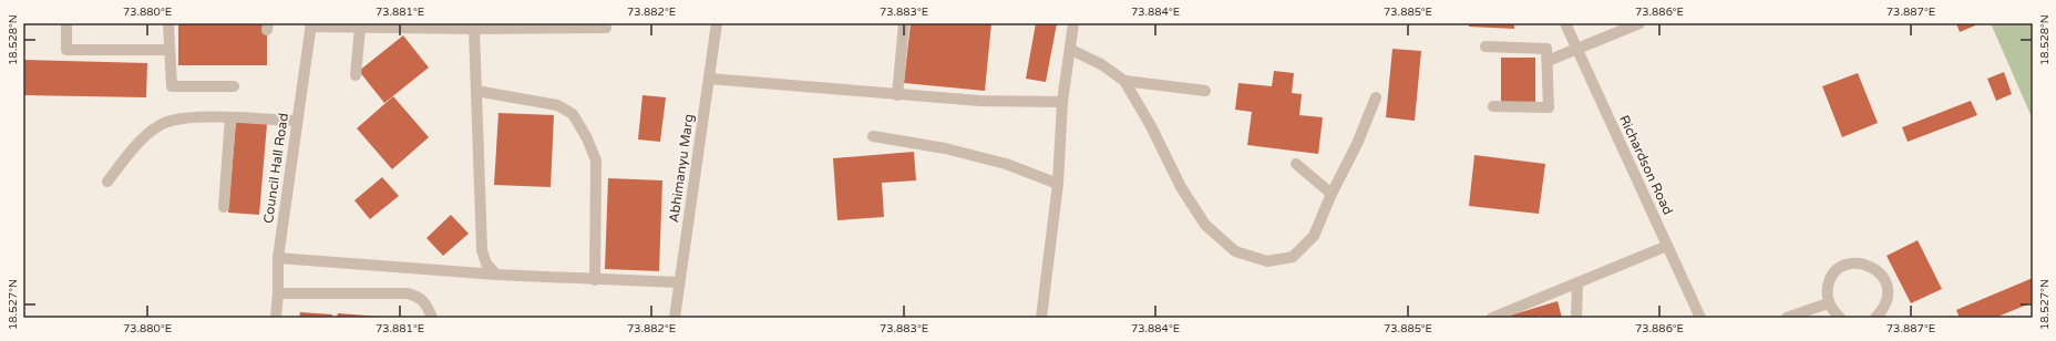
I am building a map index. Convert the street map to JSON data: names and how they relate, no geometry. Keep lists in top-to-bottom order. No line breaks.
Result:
{"streets":{"street":["Richardson Road","Council Hall Road","Abhimanyu Marg"]},"coordinates":["73.880°E","73.881°E","73.882°E","73.883°E","73.884°E","73.885°E","73.886°E","73.887°E","18.528°N","18.527°N"]}
